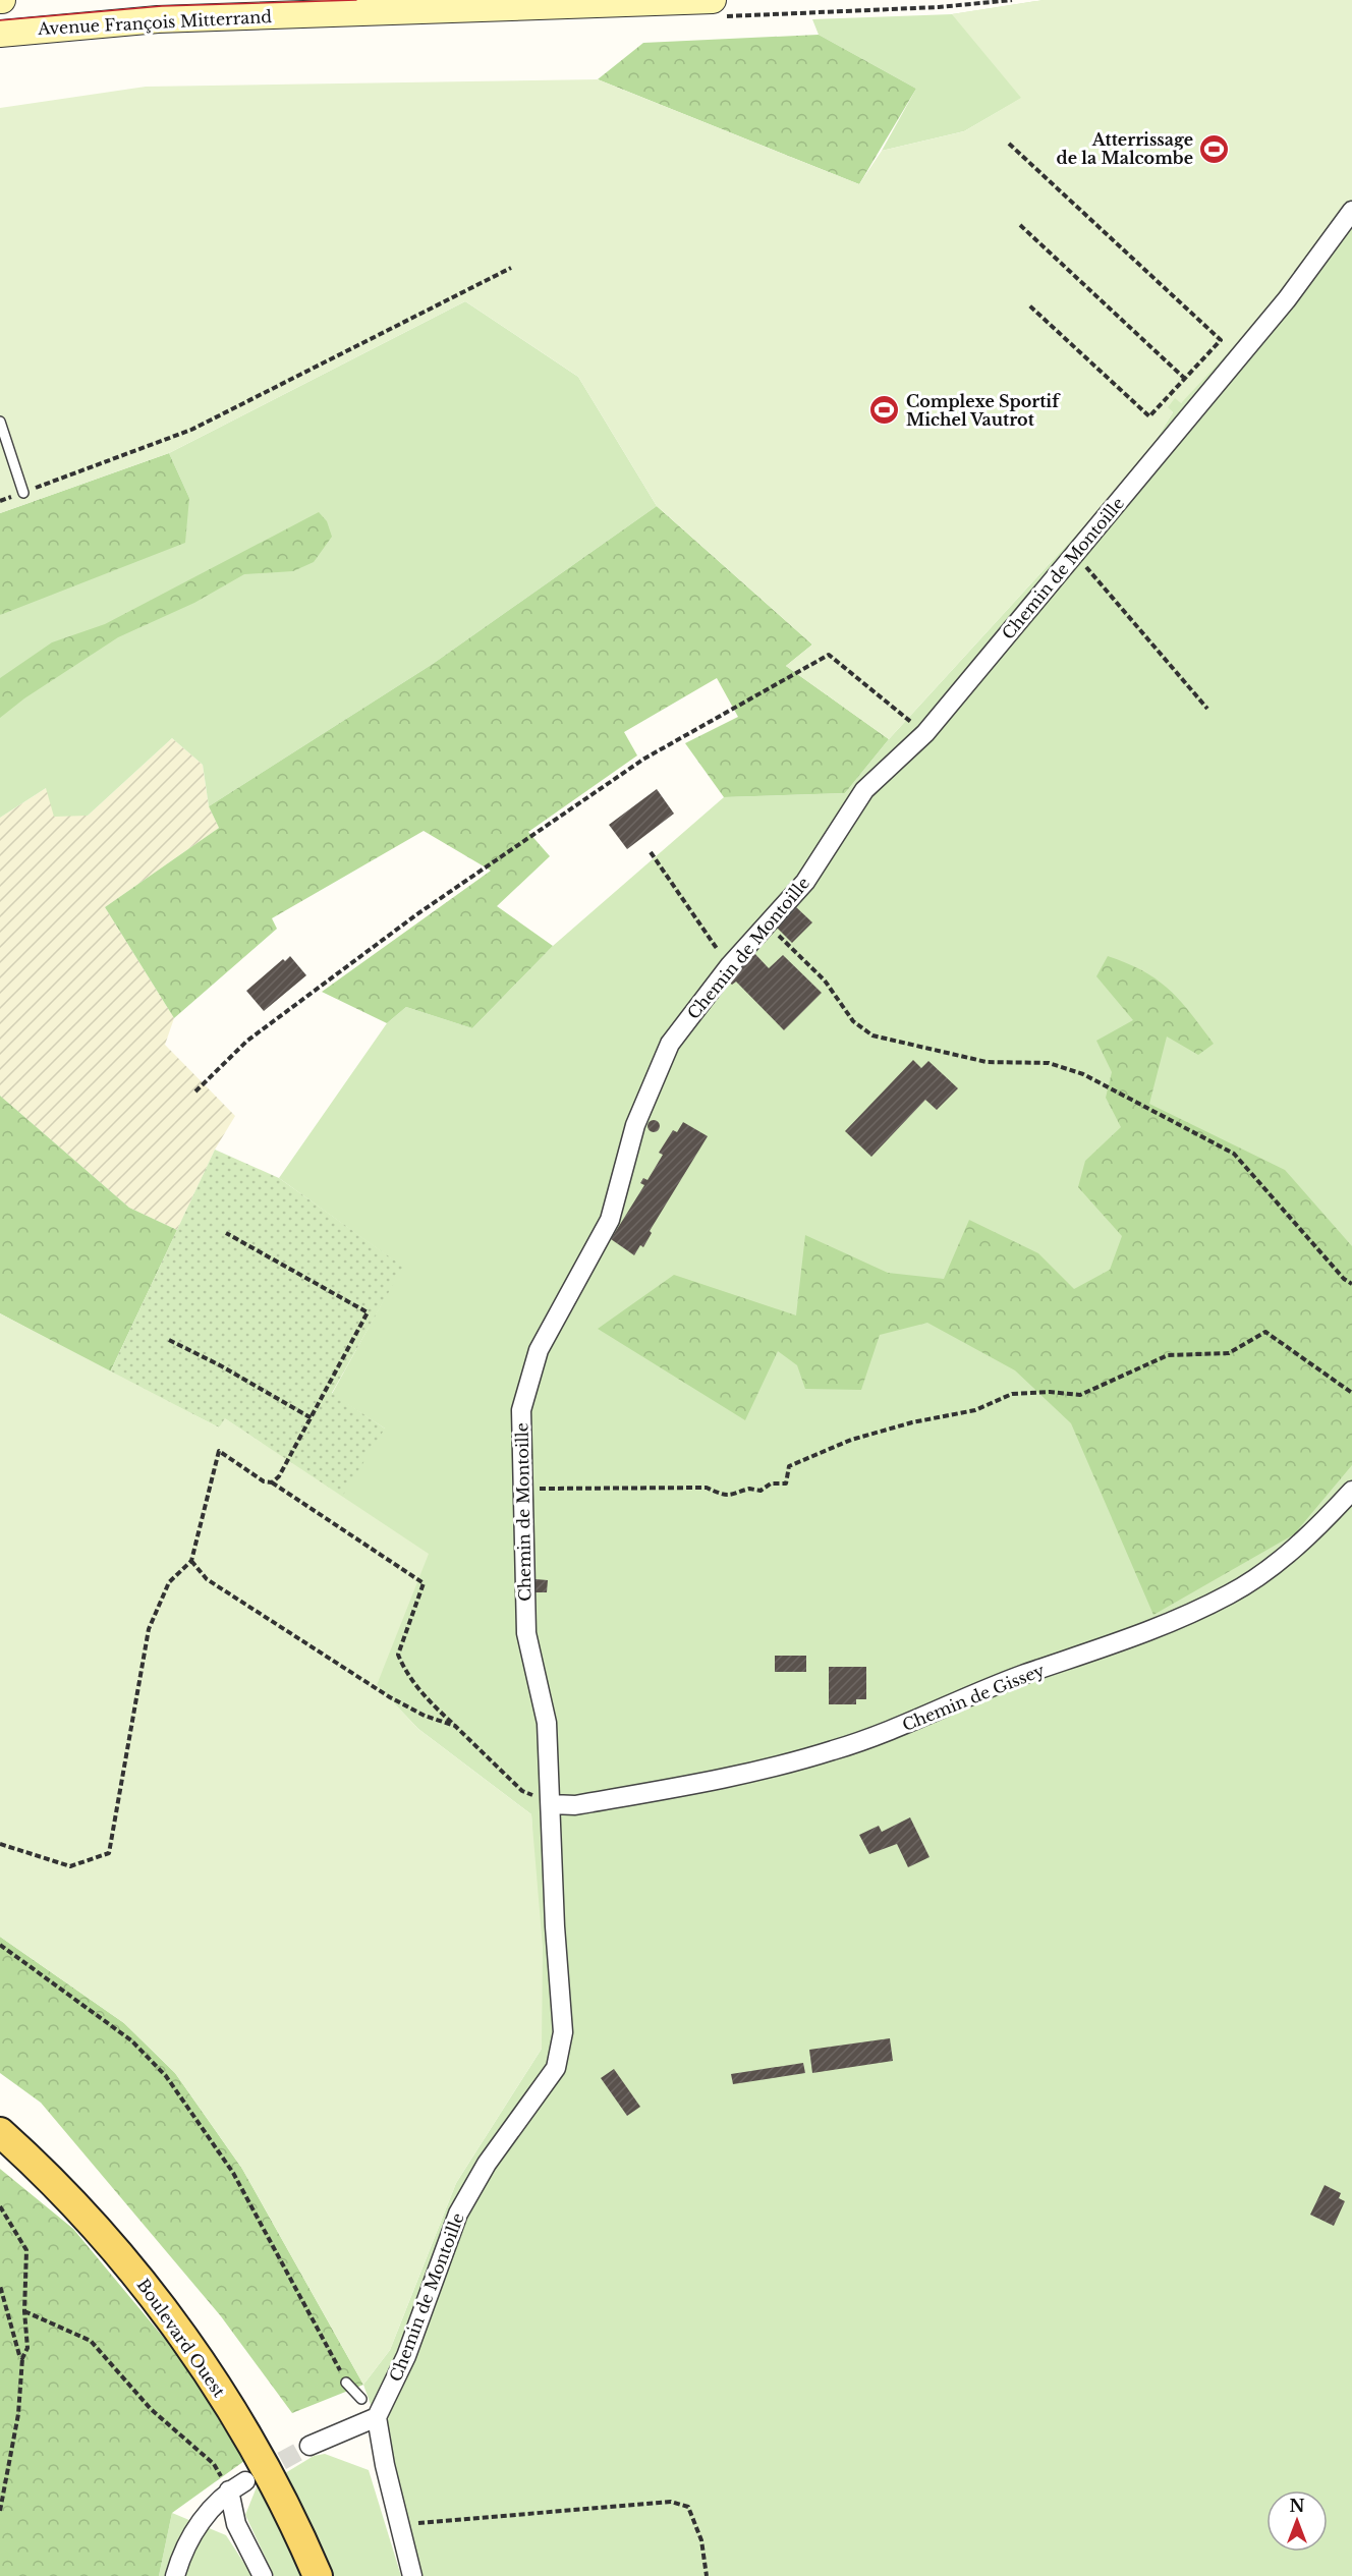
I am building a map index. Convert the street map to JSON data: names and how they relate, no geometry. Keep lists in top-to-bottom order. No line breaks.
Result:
{"streets":{"main road":["Avenue François Mitterrand","Boulevard Ouest"],"street":["Chemin de Montoille","Chemin de Gissey"]},"crossings":[["Chemin de Montoille","Chemin de Gissey"]],"places":{"sports":["Atterrissage de la Malcombe","Complexe Sportif Michel Vautrot"]},"north":"top"}
